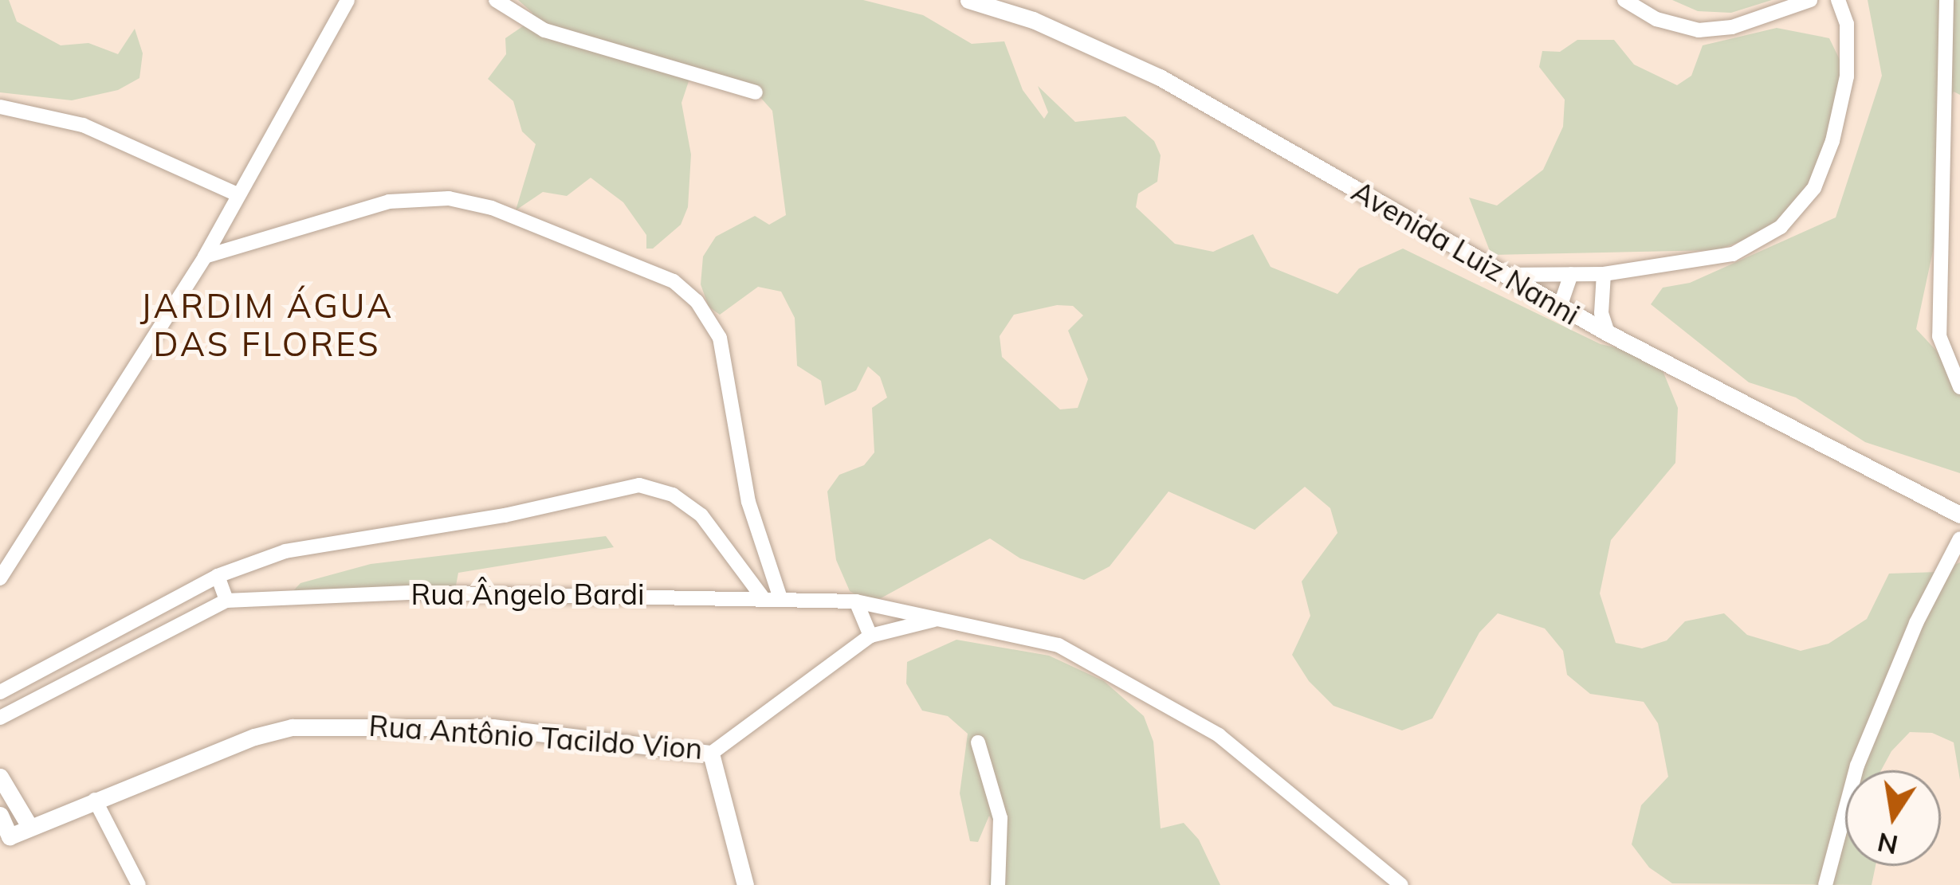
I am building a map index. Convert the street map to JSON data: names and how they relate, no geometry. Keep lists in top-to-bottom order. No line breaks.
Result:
{"streets":{"street":["Avenida Luiz Nanni","Rua Ângelo Bardi","Rua Antônio Tacildo Vion"]},"crossings":[["Rua Ângelo Bardi","Rua Antônio Tacildo Vion"]],"districts":["JARDIM ÁGUA DAS FLORES"],"north":"bottom"}
